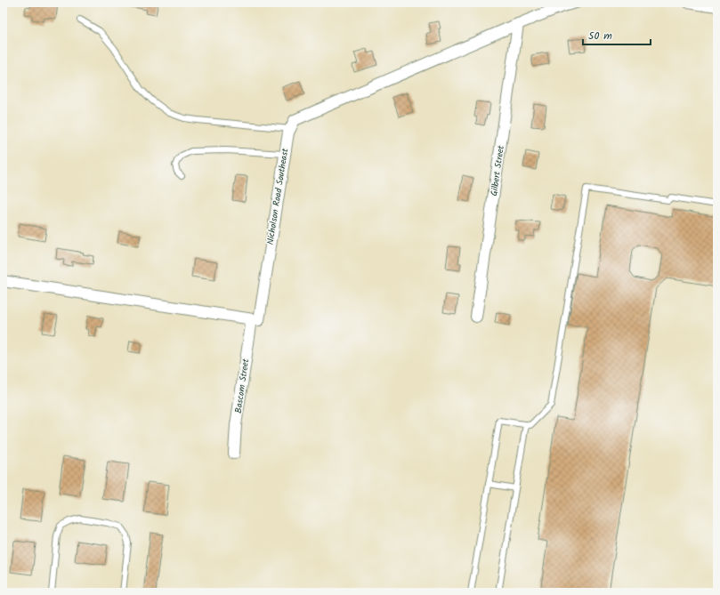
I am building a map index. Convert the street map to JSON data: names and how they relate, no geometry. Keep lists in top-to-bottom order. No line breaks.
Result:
{"streets":{"street":["Gilbert Street","Nicholson Road Southeast","Bascom Street"]},"crossings":[["Nicholson Road Southeast","Bascom Street"]],"scale_bar":"50 m"}
